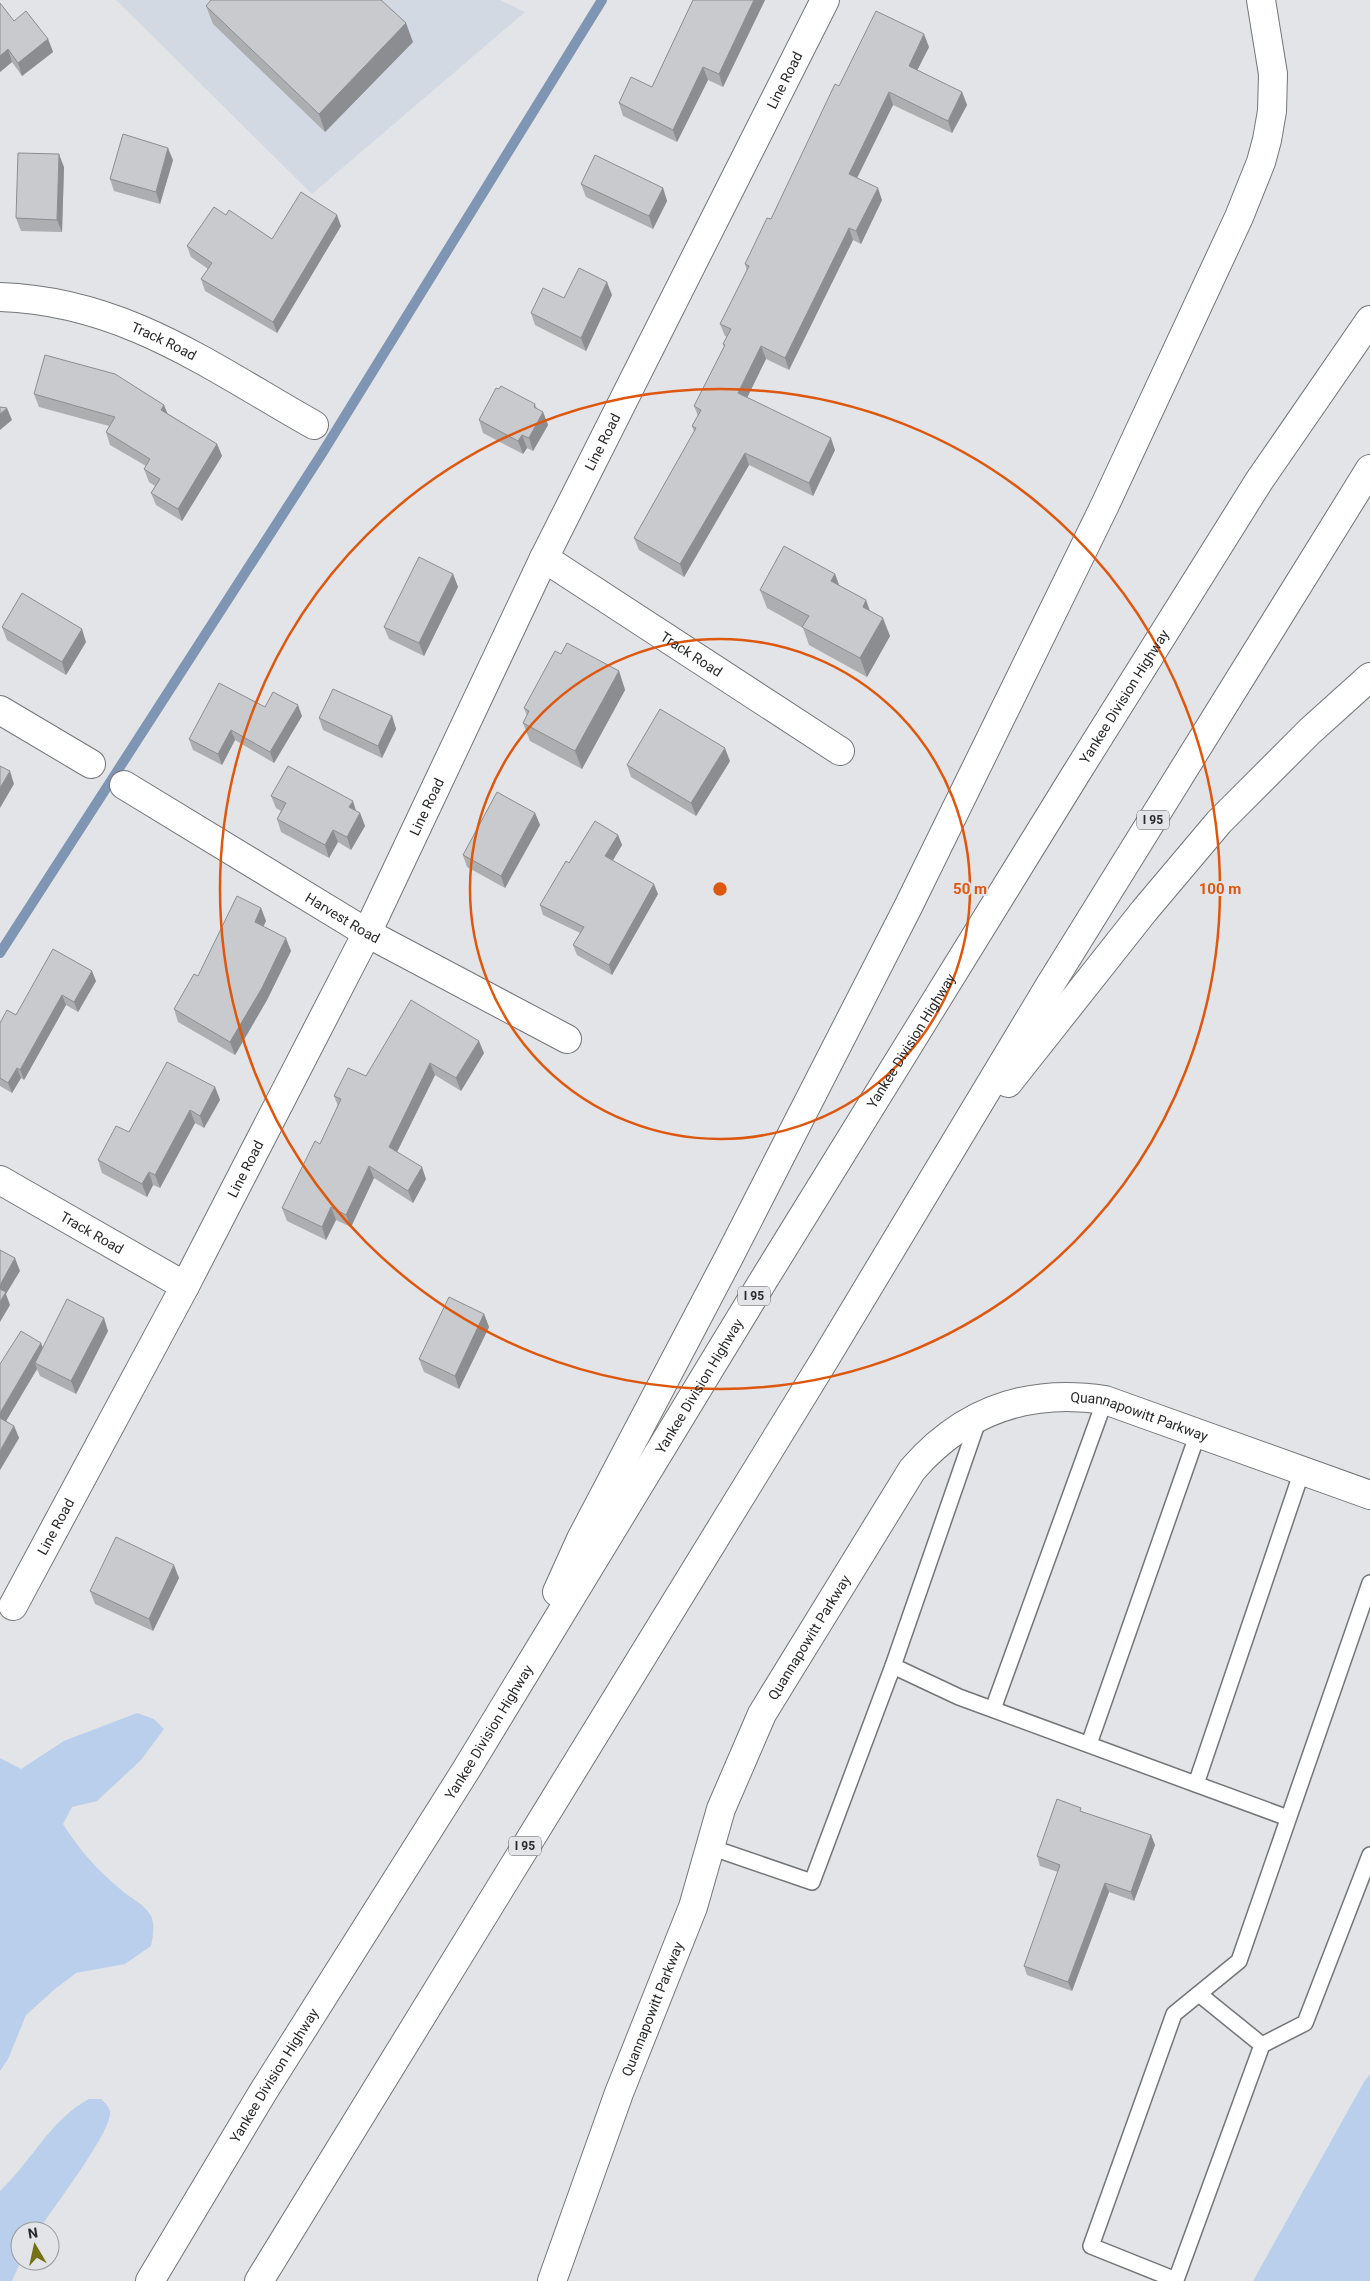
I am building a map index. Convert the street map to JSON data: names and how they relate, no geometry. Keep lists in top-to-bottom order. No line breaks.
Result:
{"streets":{"main road":["Line Road","Track Road","Yankee Division Highway","I 95","Harvest Road","Quannapowitt Parkway"]},"crossings":[["Line Road","Track Road"],["Line Road","Harvest Road"]],"north":"top","rings":["50 m","100 m"]}
